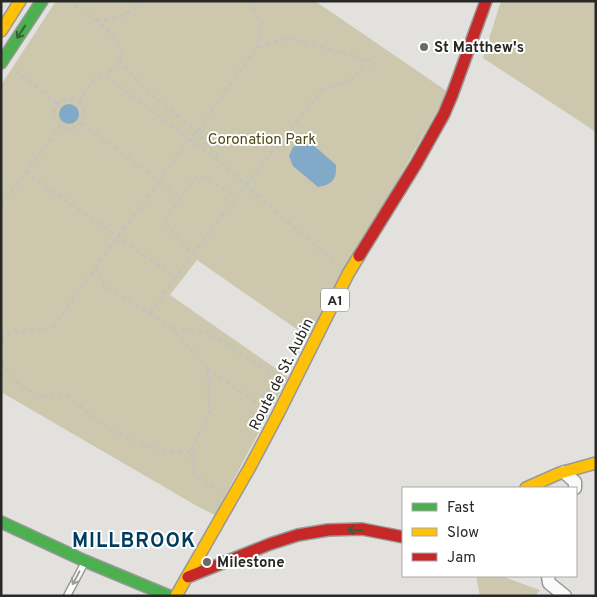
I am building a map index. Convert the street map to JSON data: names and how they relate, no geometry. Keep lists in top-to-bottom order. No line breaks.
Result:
{"streets":{"main road":["A1","Route de St. Aubin"]},"districts":["MILLBROOK"],"parks":["Coronation Park"],"places":["St Matthew's","Milestone"],"legend":["Fast","Slow","Jam"]}
